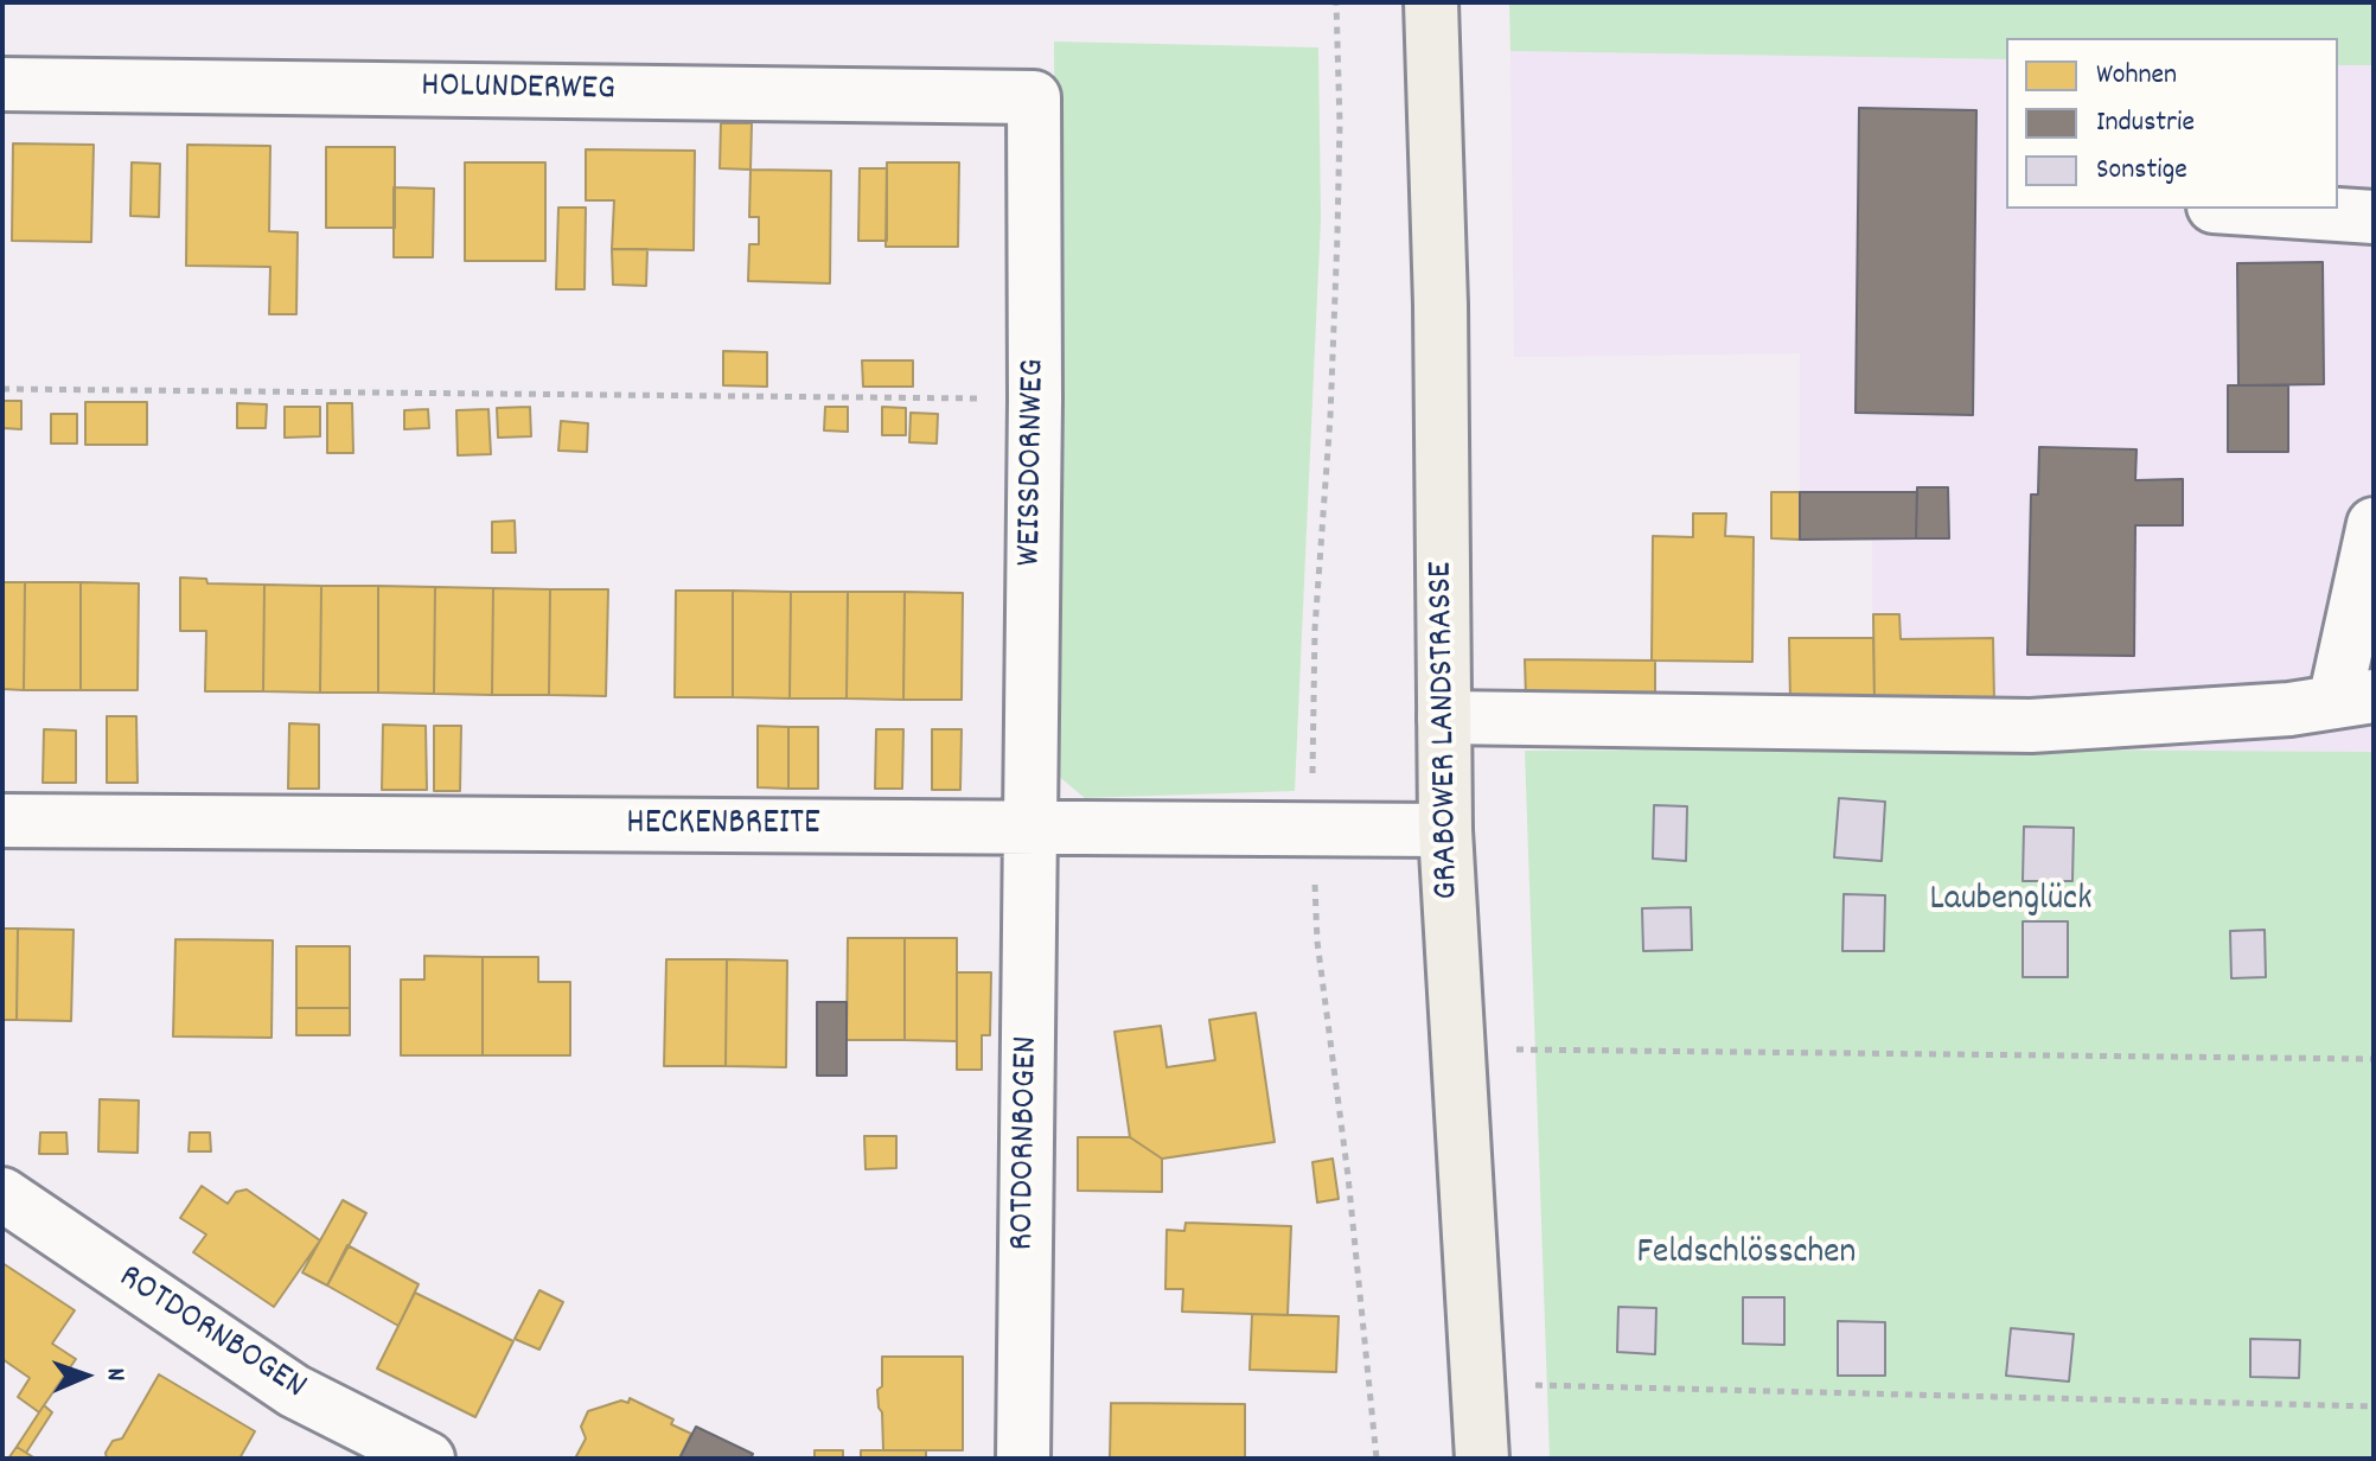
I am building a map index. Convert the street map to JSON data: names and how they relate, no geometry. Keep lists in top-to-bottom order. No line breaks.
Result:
{"streets":{"main road":["GRABOWER LANDSTRASSE"],"street":["HOLUNDERWEG","WEISSDORNWEG","HECKENBREITE","ROTDORNBOGEN"]},"crossings":[["HOLUNDERWEG","WEISSDORNWEG"],["WEISSDORNWEG","HECKENBREITE"],["WEISSDORNWEG","ROTDORNBOGEN"],["GRABOWER LANDSTRASSE","HECKENBREITE"],["HECKENBREITE","ROTDORNBOGEN"]],"parks":["Laubenglück","Feldschlösschen"],"legend":["Wohnen","Industrie","Sonstige"],"north":"right"}
